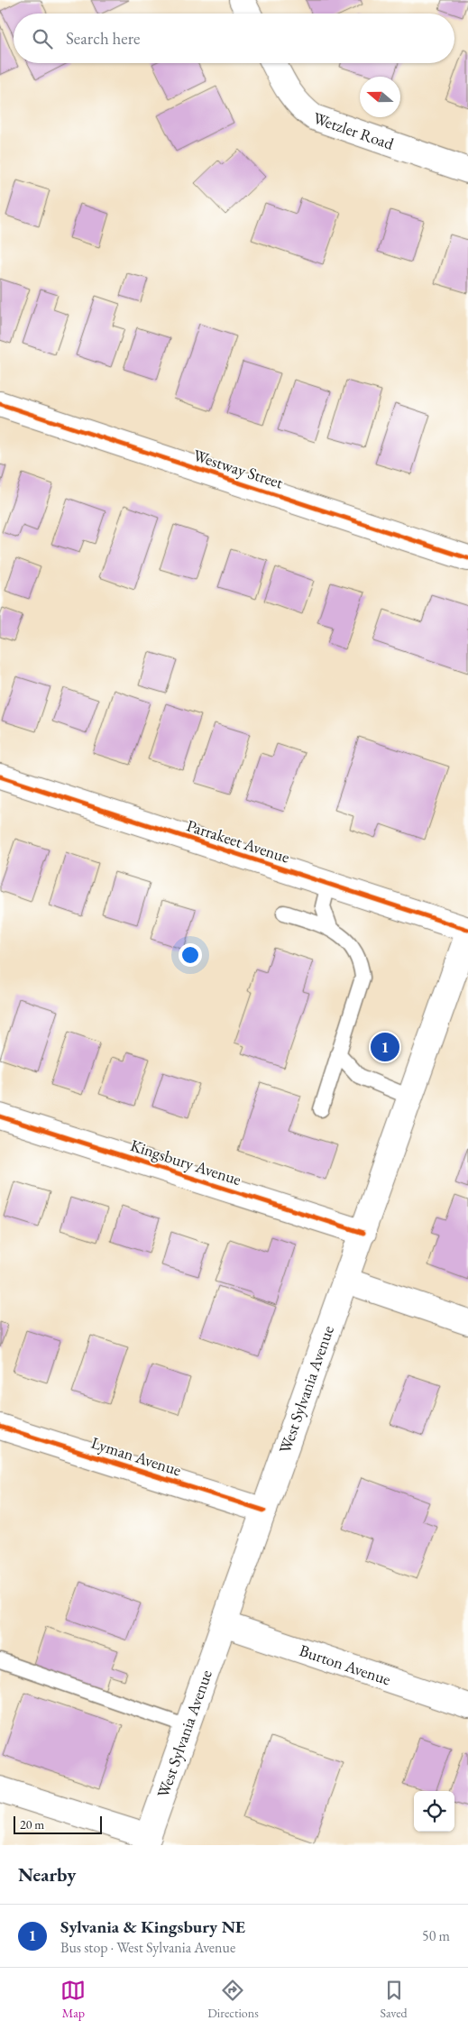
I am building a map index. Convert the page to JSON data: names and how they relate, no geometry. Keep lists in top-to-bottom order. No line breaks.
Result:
{"streets":{"street":["Wetzler Road","Westway Street","Parrakeet Avenue","Kingsbury Avenue","West Sylvania Avenue","Lyman Avenue","Burton Avenue"]},"crossings":[["Parrakeet Avenue","West Sylvania Avenue"],["Kingsbury Avenue","West Sylvania Avenue"],["West Sylvania Avenue","Lyman Avenue"],["West Sylvania Avenue","Burton Avenue"]],"scale_bar":"20 m","north":"left","page":{"search":"Search here","pins":"1","scale":"20 m","heading":"Nearby","list":[{"mark":"1","name":"Sylvania & Kingsbury NE","note":"Bus stop · West Sylvania Avenue","value":"50 m"}],"nav":["Map","Directions","Saved"]}}
